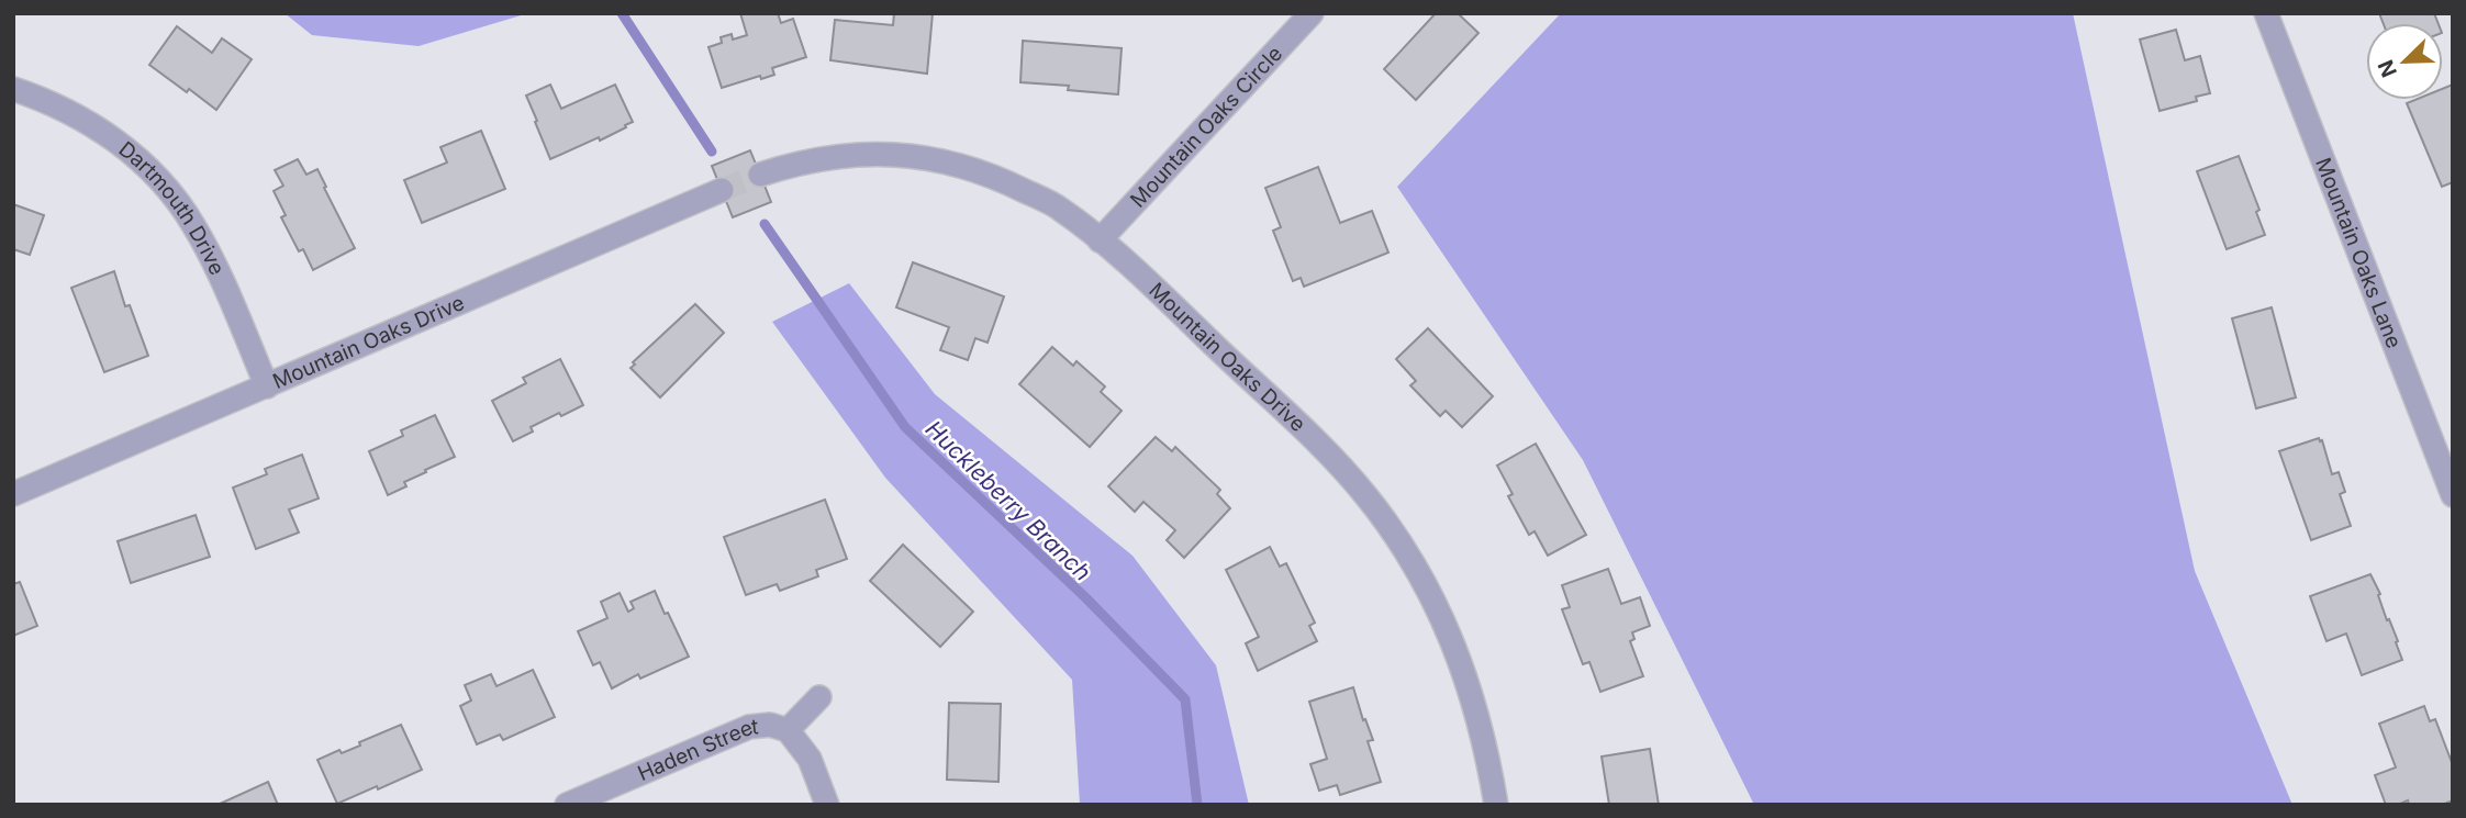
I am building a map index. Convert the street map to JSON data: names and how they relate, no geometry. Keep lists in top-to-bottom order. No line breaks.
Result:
{"streets":{"street":["Mountain Oaks Circle","Dartmouth Drive","Mountain Oaks Lane","Mountain Oaks Drive","Haden Street"]},"crossings":[["Mountain Oaks Circle","Mountain Oaks Drive"],["Dartmouth Drive","Mountain Oaks Drive"]],"water":["Huckleberry Branch"],"north":"bottom left"}
